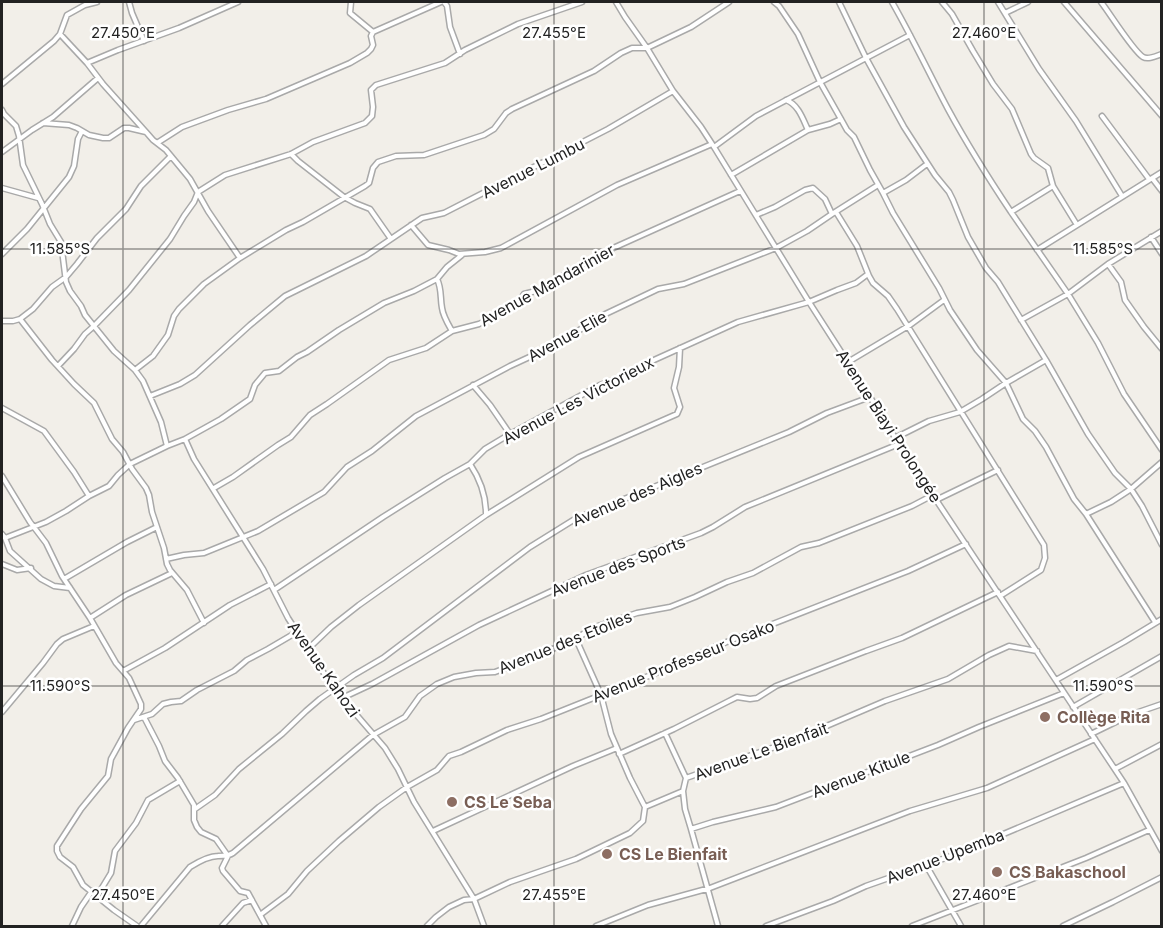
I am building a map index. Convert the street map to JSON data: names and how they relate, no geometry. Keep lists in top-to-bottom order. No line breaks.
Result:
{"streets":{"street":["Avenue Lumbu","Avenue Mandarinier","Avenue Elie","Avenue Les Victorieux","Avenue Biayi Prolongée","Avenue des Aigles","Avenue des Sports","Avenue des Etoiles","Avenue Professeur Osako","Avenue Kahozi","Avenue Le Bienfait","Avenue Kitule","Avenue Upemba"]},"crossings":[["Avenue Lumbu","Avenue Biayi Prolongée"],["Avenue Mandarinier","Avenue Biayi Prolongée"],["Avenue Mandarinier","Avenue Kahozi"],["Avenue Elie","Avenue Biayi Prolongée"],["Avenue Elie","Avenue Kahozi"],["Avenue Les Victorieux","Avenue Biayi Prolongée"],["Avenue Les Victorieux","Avenue Kahozi"],["Avenue Biayi Prolongée","Avenue des Aigles"],["Avenue Biayi Prolongée","Avenue des Sports"],["Avenue Biayi Prolongée","Avenue des Etoiles"],["Avenue Biayi Prolongée","Avenue Professeur Osako"],["Avenue Biayi Prolongée","Avenue Le Bienfait"],["Avenue Biayi Prolongée","Avenue Kitule"],["Avenue Biayi Prolongée","Avenue Upemba"],["Avenue des Aigles","Avenue Kahozi"],["Avenue des Sports","Avenue Kahozi"],["Avenue des Etoiles","Avenue Kahozi"],["Avenue Professeur Osako","Avenue Kahozi"]],"places":["Collège Rita","CS Le Seba","CS Le Bienfait","CS Bakaschool"],"coordinates":["27.450°E","27.455°E","27.460°E","11.585°S","11.590°S"]}
